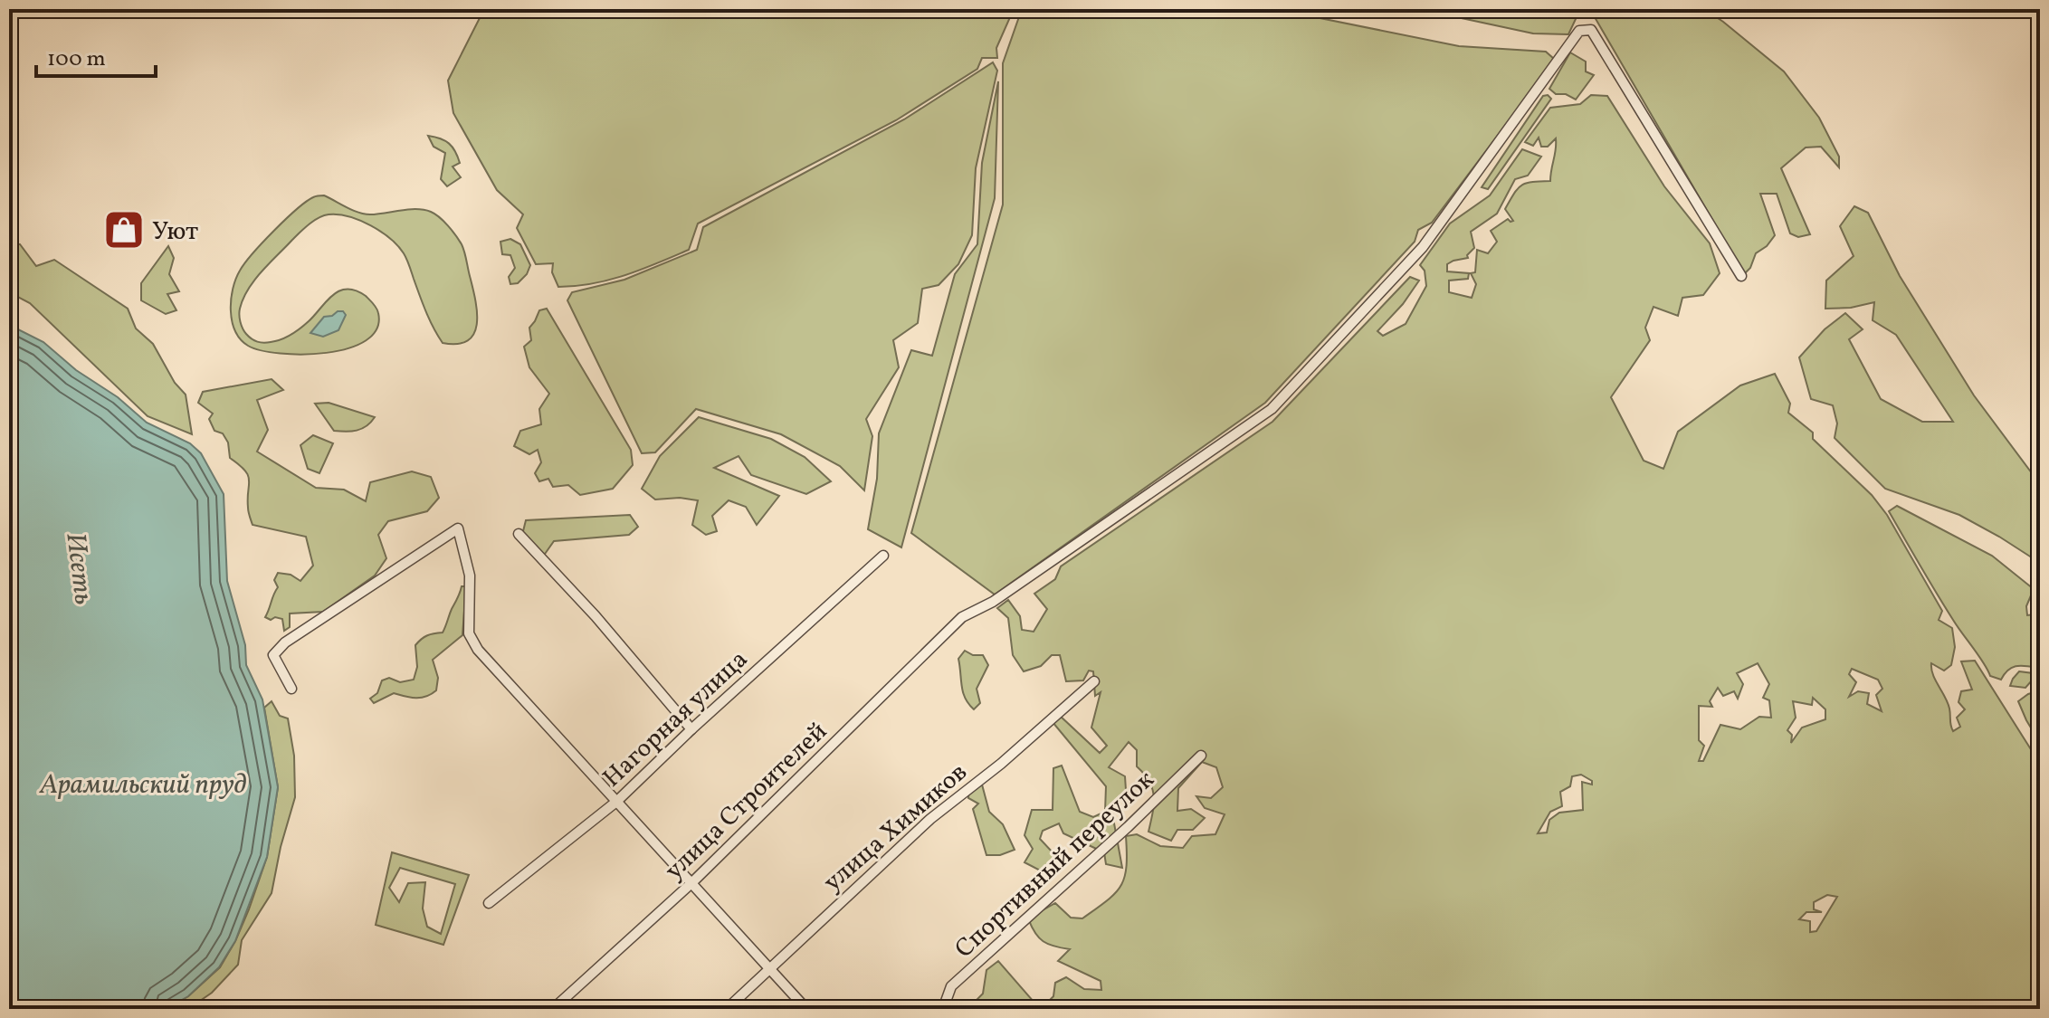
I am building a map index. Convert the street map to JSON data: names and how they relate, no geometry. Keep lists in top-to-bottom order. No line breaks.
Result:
{"streets":{"street":["Нагорная улица","улица Строителей","улица Химиков","Спортивный переулок"]},"water":["Исеть","Арамильский пруд"],"places":{"shop":["Уют"]},"scale_bar":"100 m"}
